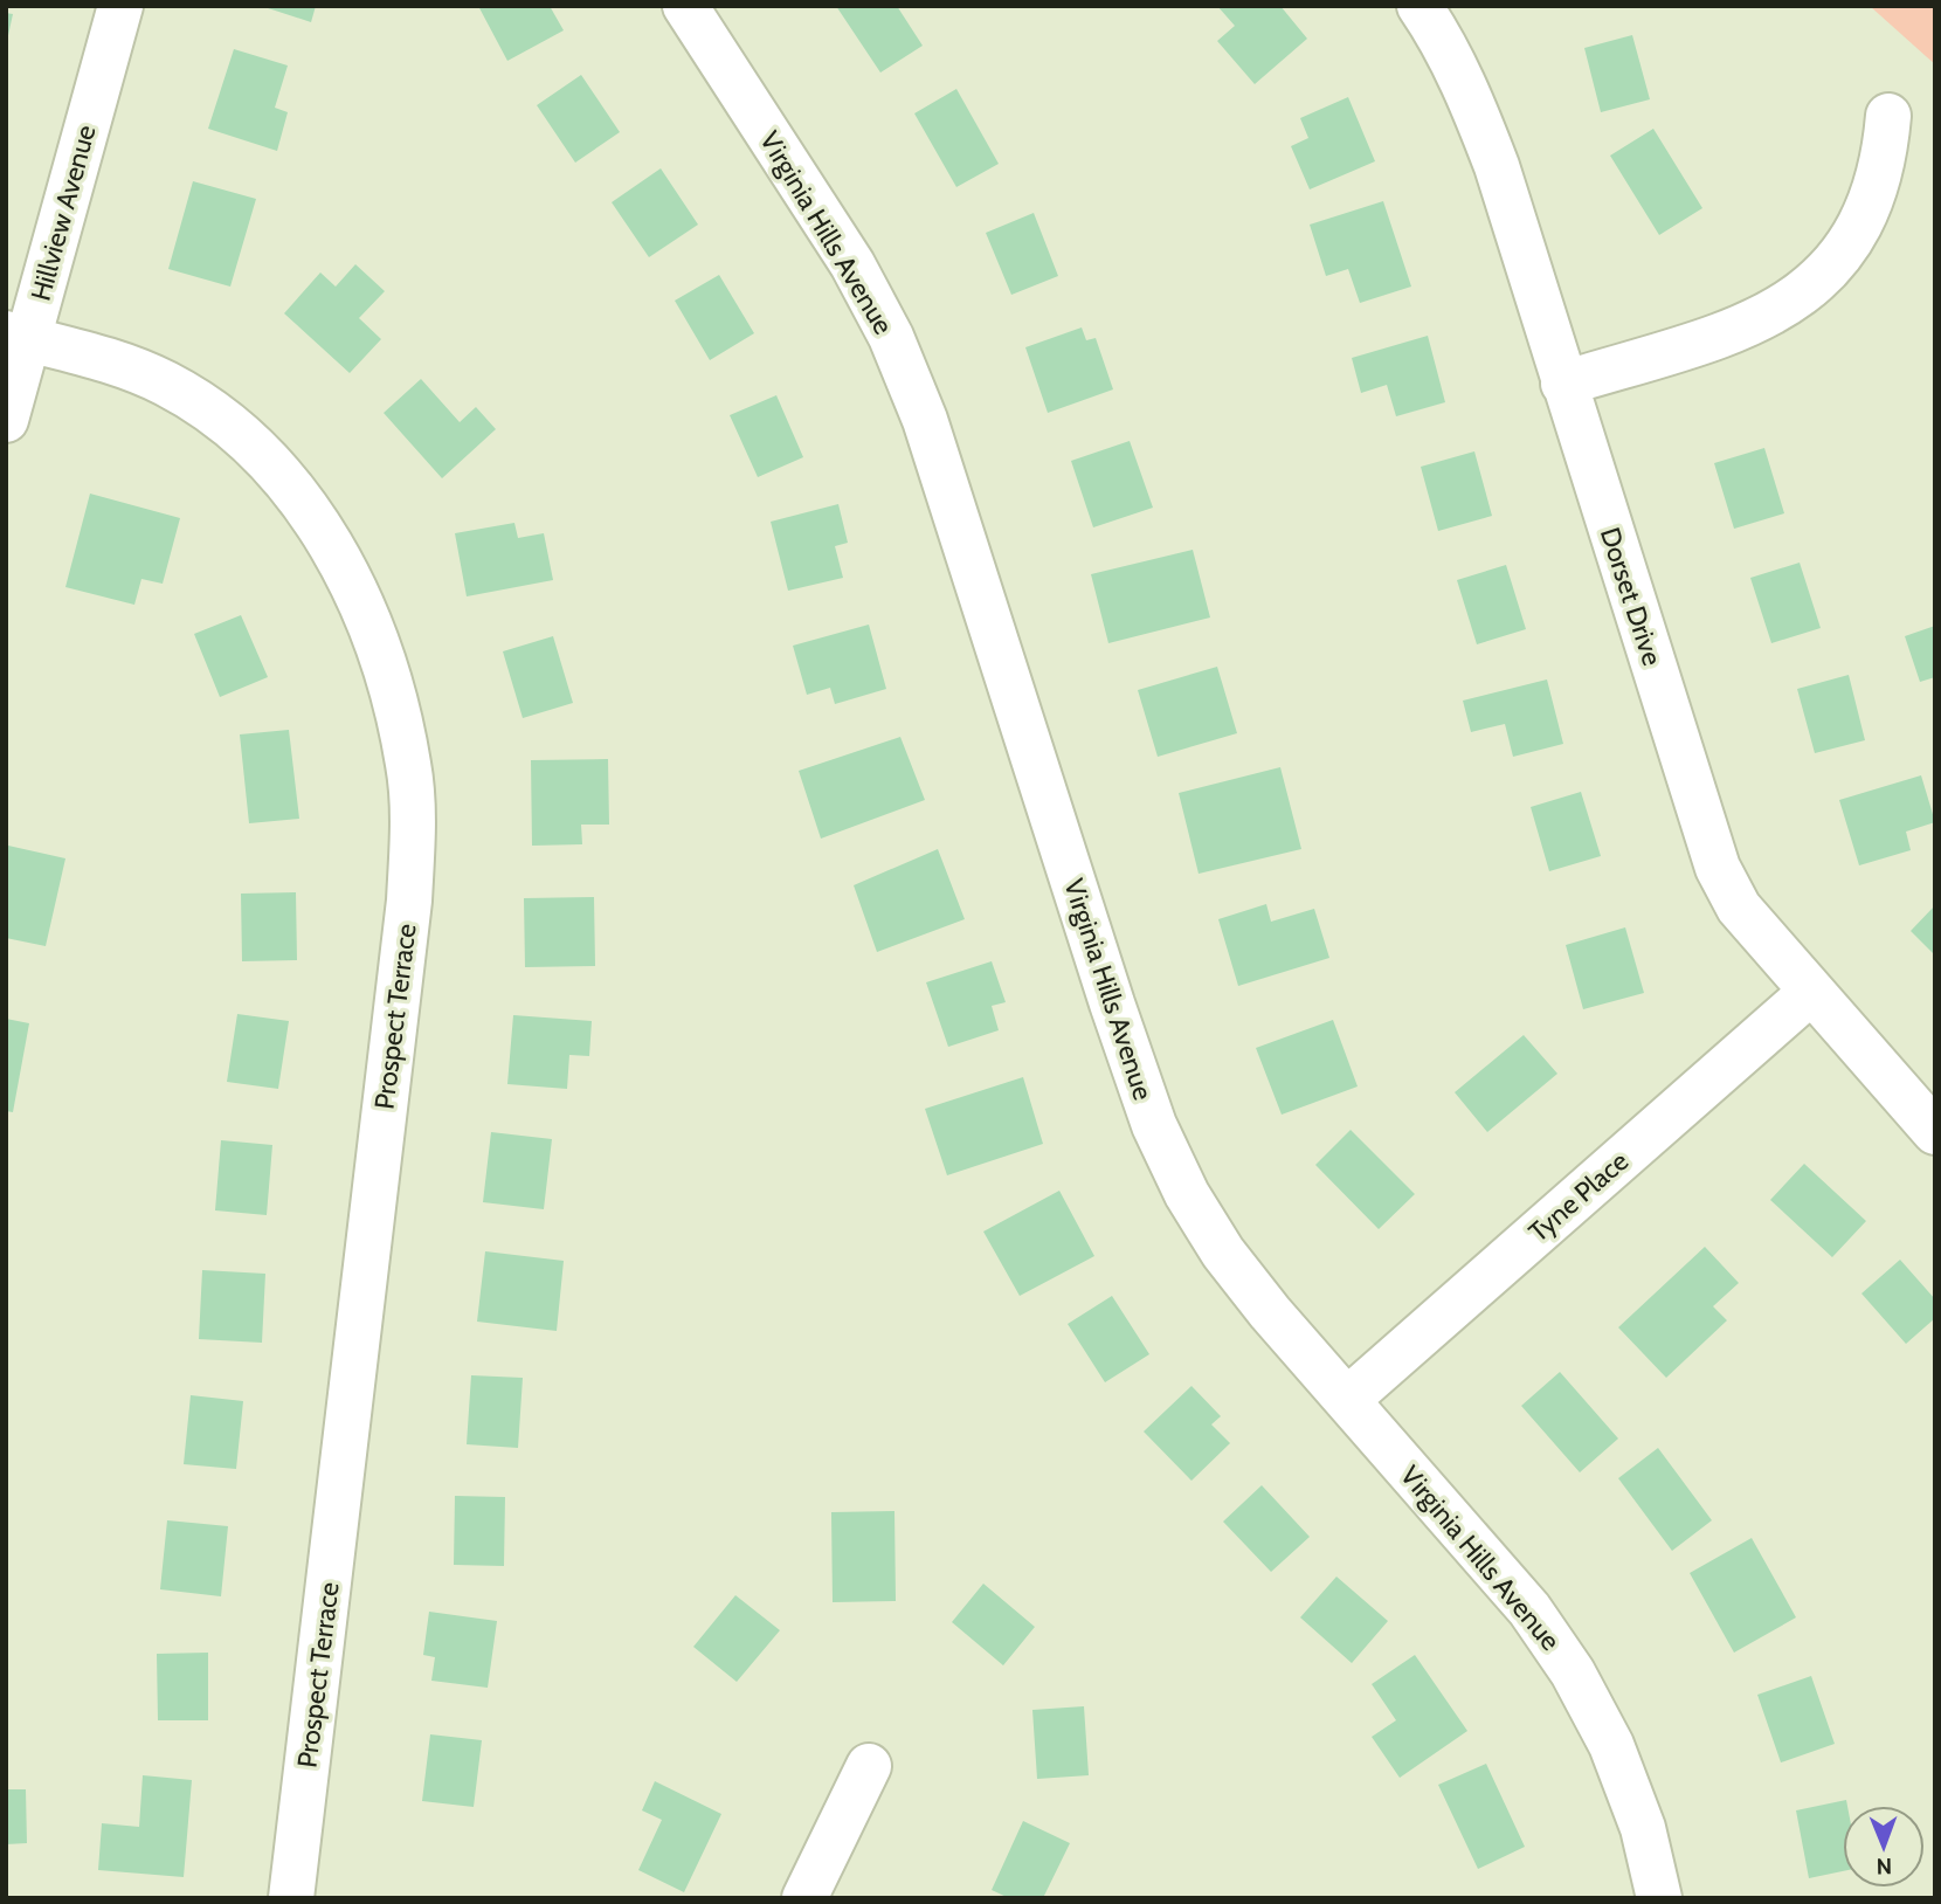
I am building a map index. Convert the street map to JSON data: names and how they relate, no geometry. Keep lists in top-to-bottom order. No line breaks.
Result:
{"streets":{"street":["Hillview Avenue","Virginia Hills Avenue","Dorset Drive","Prospect Terrace","Tyne Place"]},"crossings":[["Hillview Avenue","Prospect Terrace"],["Virginia Hills Avenue","Tyne Place"],["Dorset Drive","Tyne Place"]],"north":"bottom"}
